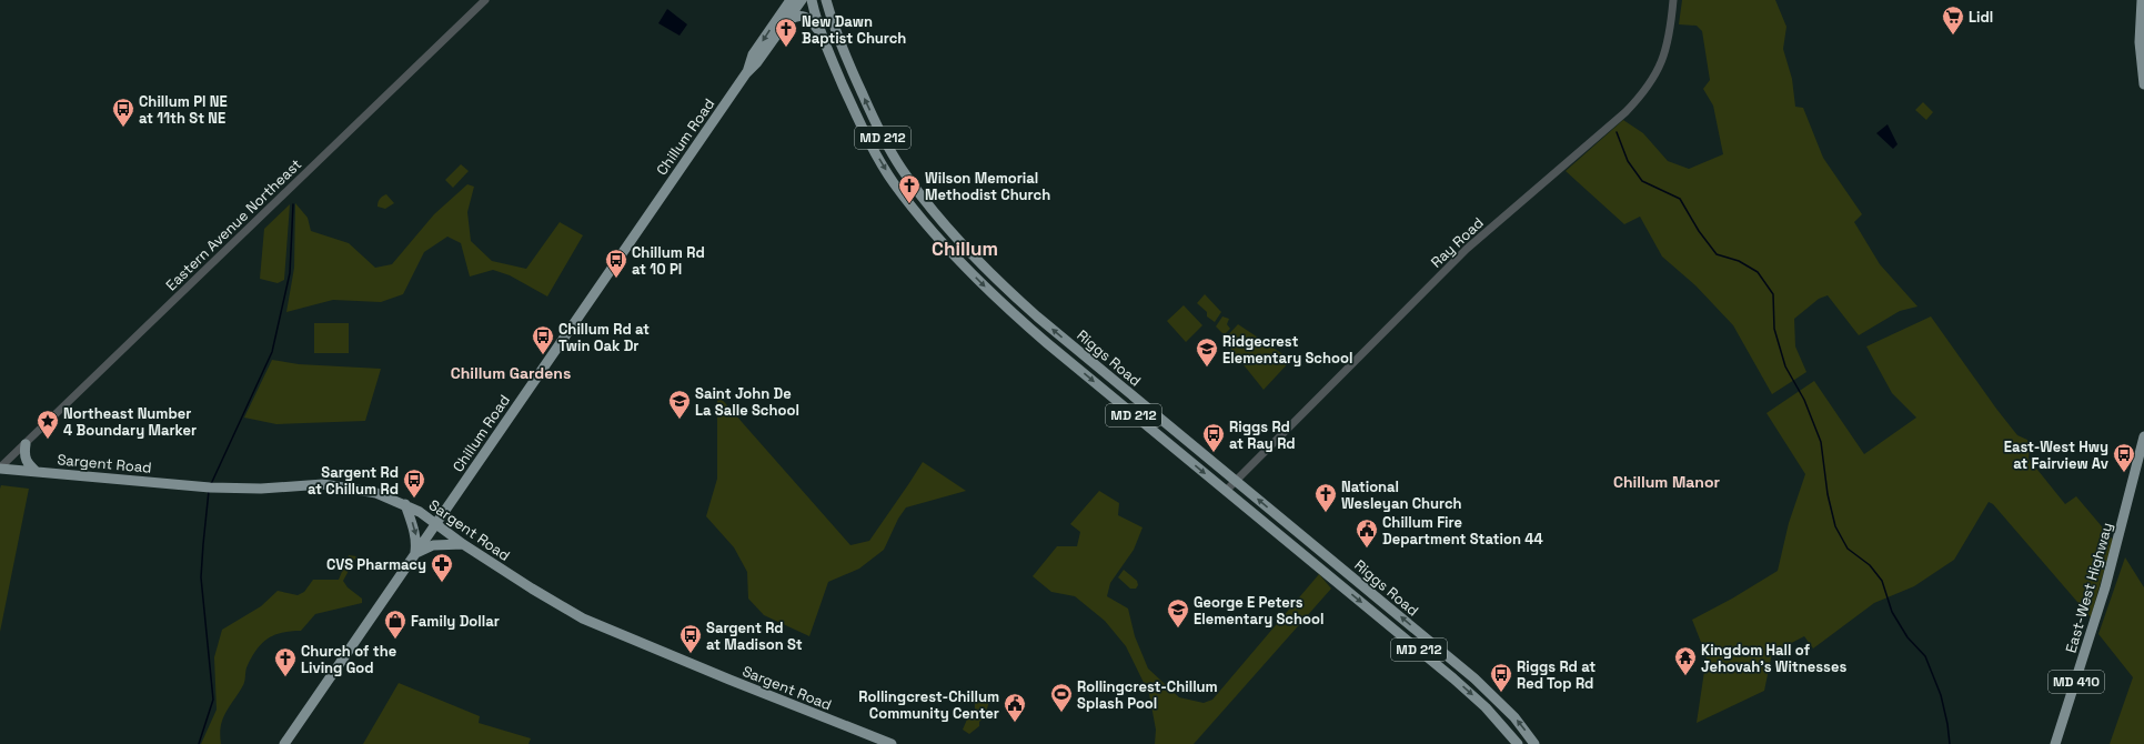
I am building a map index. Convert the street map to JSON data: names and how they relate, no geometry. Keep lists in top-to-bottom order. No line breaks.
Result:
{"streets":{"main road":["Chillum Road","MD 212","Riggs Road","Sargent Road","East-West Highway","MD 410"],"street":["Eastern Avenue Northeast","Ray Road"]},"crossings":[["Chillum Road","Sargent Road"],["Eastern Avenue Northeast","Sargent Road"],["Ray Road","Riggs Road"]],"districts":["Chillum","Chillum Gardens","Chillum Manor"],"places":{"supermarket":["Lidl"],"church":["New Dawn Baptist Church","Wilson Memorial Methodist Church","National Wesleyan Church","Church of the Living God"],"bus stop":["Chillum Pl NE at 11th St NE","Chillum Rd at 10 Pl","Chillum Rd at Twin Oak Dr","Riggs Rd at Ray Rd","East-West Hwy at Fairview Av","Sargent Rd at Chillum Rd","Sargent Rd at Madison St","Riggs Rd at Red Top Rd"],"school or university":["Ridgecrest Elementary School","Saint John De La Salle School","George E Peters Elementary School"],"place":["Northeast Number 4 Boundary Marker"],"public building":["Chillum Fire Department Station 44","Rollingcrest-Chillum Community Center"],"pharmacy":["CVS Pharmacy"],"shop":["Family Dollar"],"temple":["Kingdom Hall of Jehovah’s Witnesses"],"sports":["Rollingcrest-Chillum Splash Pool"]}}
